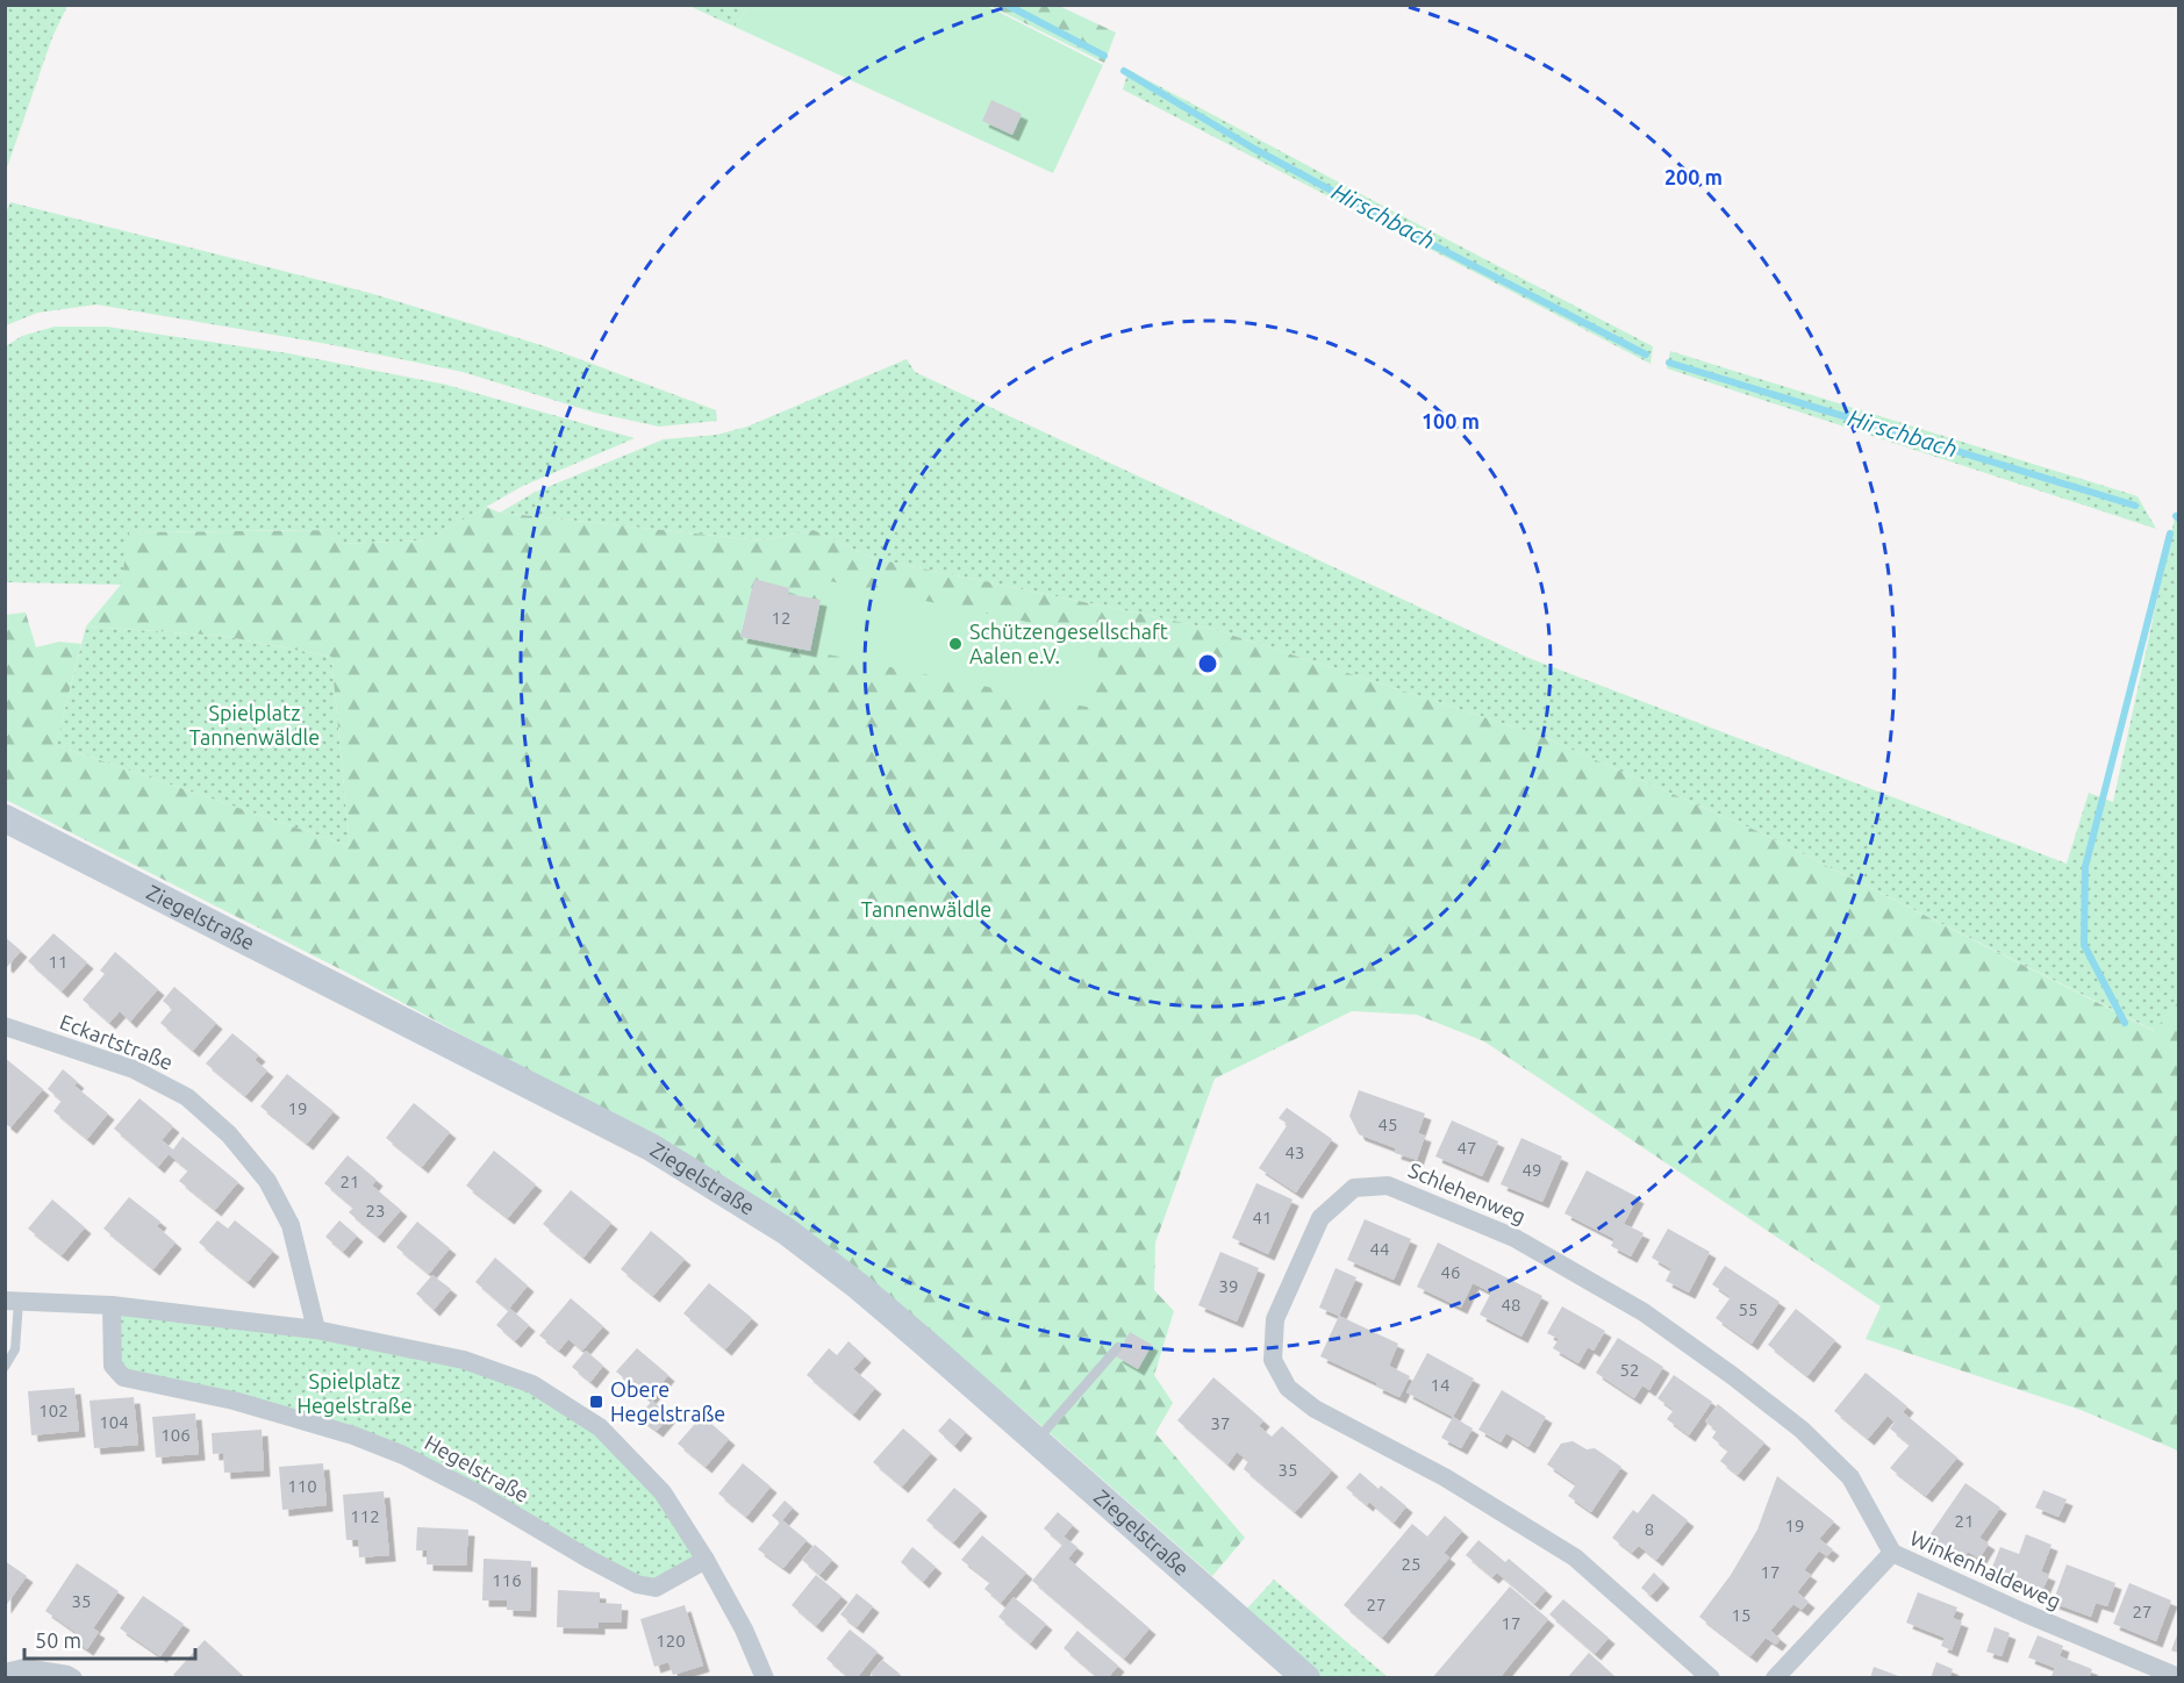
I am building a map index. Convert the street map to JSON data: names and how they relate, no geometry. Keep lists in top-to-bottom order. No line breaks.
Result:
{"streets":{"main road":["Ziegelstraße"],"street":["Eckartstraße","Schlehenweg","Hegelstraße","Winkenhaldeweg"]},"crossings":[["Schlehenweg","Winkenhaldeweg"]],"water":["Hirschbach"],"parks":["Spielplatz Tannenwäldle","Tannenwäldle","Spielplatz Hegelstraße"],"places":{"other":["Schützengesellschaft Aalen e.V."],"transit":["Obere Hegelstraße"]},"house_numbers":["12","11","19","45","47","43","49","21","23","41","44","46","39","48","55","52","14","102","104","37","106","35","110","112","21","19","8","25","17","116","35","27","27","15","17","120"],"scale_bar":"50 m","rings":["200 m","100 m"]}
